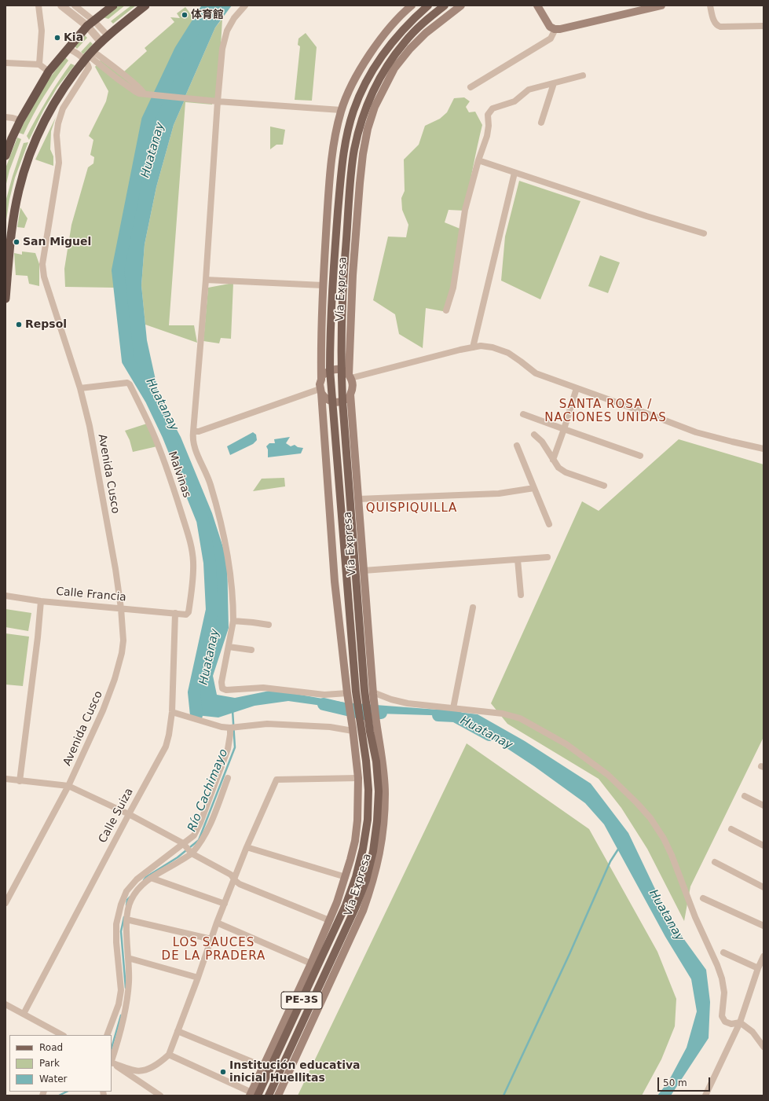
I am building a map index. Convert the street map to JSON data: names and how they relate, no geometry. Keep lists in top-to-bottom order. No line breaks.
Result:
{"streets":{"main road":["Vía Expresa","PE-3S"],"street":["Avenida Cusco","Malvinas","Calle Francia","Calle Suiza"]},"crossings":[["Avenida Cusco","Malvinas"],["Avenida Cusco","Calle Francia"],["Malvinas","Calle Francia"],["Malvinas","Calle Suiza"],["Calle Francia","Calle Suiza"]],"districts":["SANTA ROSA / NACIONES UNIDAS","QUISPIQUILLA","LOS SAUCES DE LA PRADERA"],"water":["Huatanay","Río Cachimayo"],"places":["体育館","Kia","San Miguel","Repsol","Institución educativa inicial Huellitas"],"legend":["Road","Park","Water"],"scale_bar":"50 m"}
